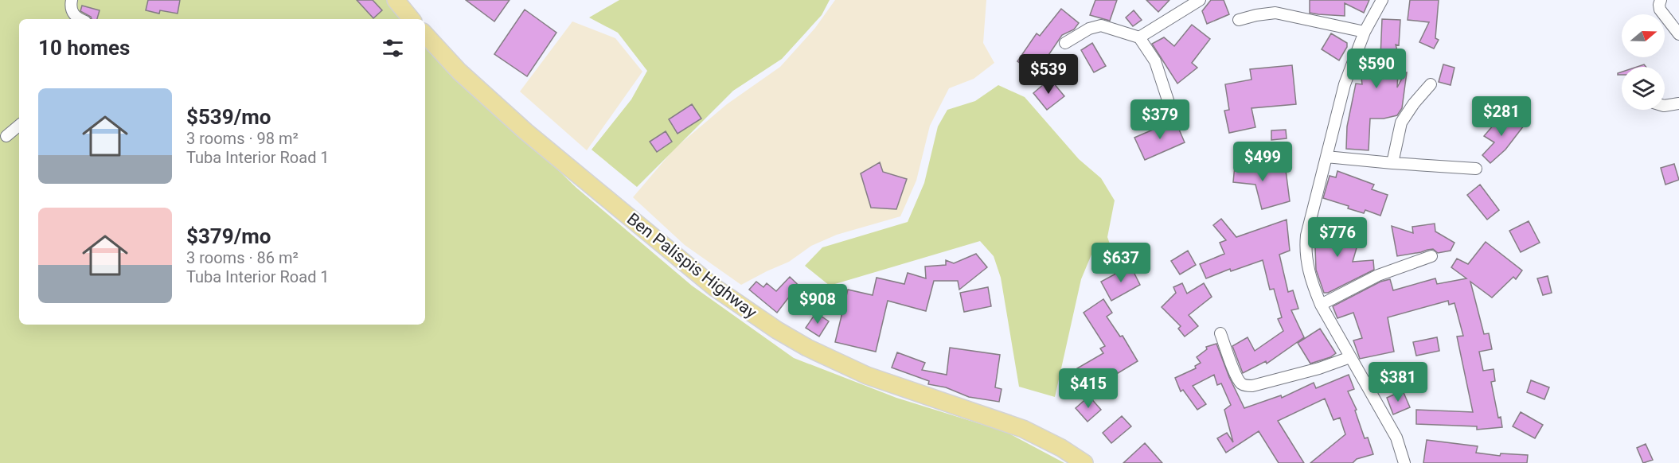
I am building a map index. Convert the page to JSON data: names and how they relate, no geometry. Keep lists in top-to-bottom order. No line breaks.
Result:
{"streets":{"main road":["Ben Palispis Highway"]},"north":"right","page":{"heading":"10 homes","price":["$590","$539","$281","$379","$499","$776","$637","$908","$381","$415"],"list":[{"name":"$539/mo","note":"3 rooms · 98 m² · Tuba Interior Road 1"},{"name":"$379/mo","note":"3 rooms · 86 m² · Tuba Interior Road 1"}]}}
